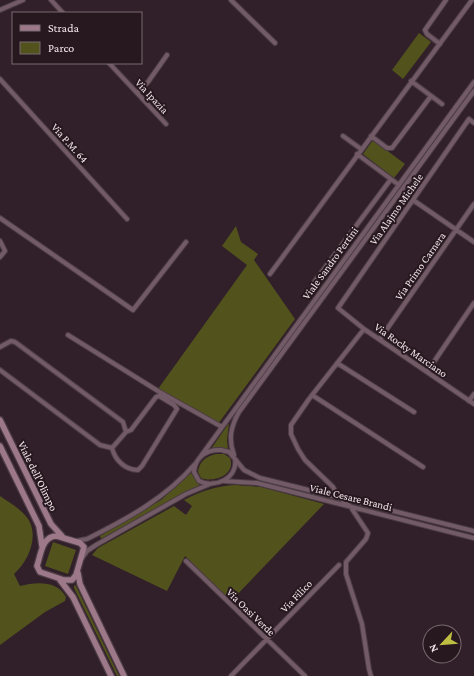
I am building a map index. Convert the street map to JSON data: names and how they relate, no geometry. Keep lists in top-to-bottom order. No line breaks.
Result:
{"streets":{"street":["Via Ipazia","Via P.M. 64","Via Alajmo Michele","Viale Sandro Pertini","Via Primo Carnera","Via Rocky Marciano","Viale dell'Olimpo","Viale Cesare Brandi","Via Filico","Via Oasi Verde"]},"crossings":[["Via Alajmo Michele","Via Rocky Marciano"],["Viale Sandro Pertini","Viale Cesare Brandi"],["Via Primo Carnera","Via Rocky Marciano"],["Via Filico","Via Oasi Verde"]],"legend":["Strada","Parco"],"north":"bottom left"}
